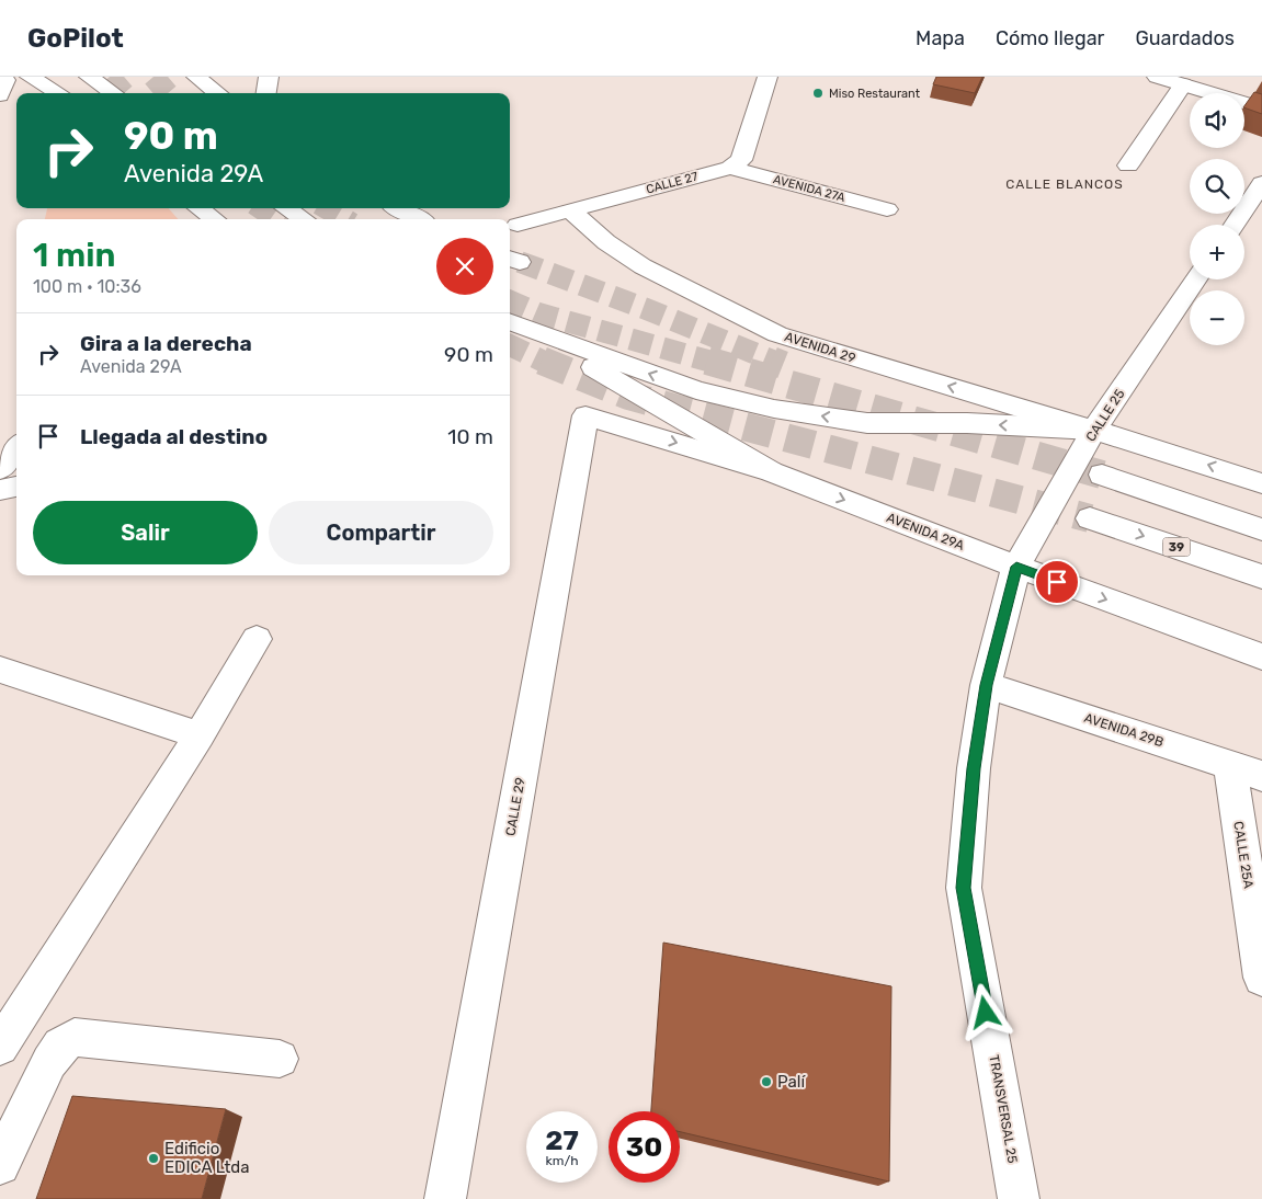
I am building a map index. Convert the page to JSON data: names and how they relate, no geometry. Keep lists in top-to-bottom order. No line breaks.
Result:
{"streets":{"main road":["CALLE 27","AVENIDA 27A","AVENIDA 29","CALLE 25","AVENIDA 29A","39","AVENIDA 29B","CALLE 29","CALLE 25A","TRANSVERSAL 25"]},"crossings":[["CALLE 27","AVENIDA 27A"],["CALLE 27","AVENIDA 29"],["AVENIDA 29","CALLE 25"],["CALLE 25","AVENIDA 29A"],["CALLE 25","TRANSVERSAL 25"],["AVENIDA 29A","CALLE 29"],["AVENIDA 29A","TRANSVERSAL 25"],["AVENIDA 29B","CALLE 25A"],["AVENIDA 29B","TRANSVERSAL 25"]],"districts":["CALLE BLANCOS"],"places":["Miso Restaurant","Palí","Edificio EDICA Ltda"],"page":{"header":"GoPilot","nav":["Mapa","Cómo llegar","Guardados"],"map_buttons":["+","−"],"turn":["90 m","Avenida 29A"],"heading":["1 min","100 m · 10:36"],"list":[{"name":"Gira a la derecha","note":"Avenida 29A","value":"90 m"},{"name":"Llegada al destino","value":"10 m"}],"buttons":["Salir","Compartir"],"speed":"27 km/h","limit":"30"}}
